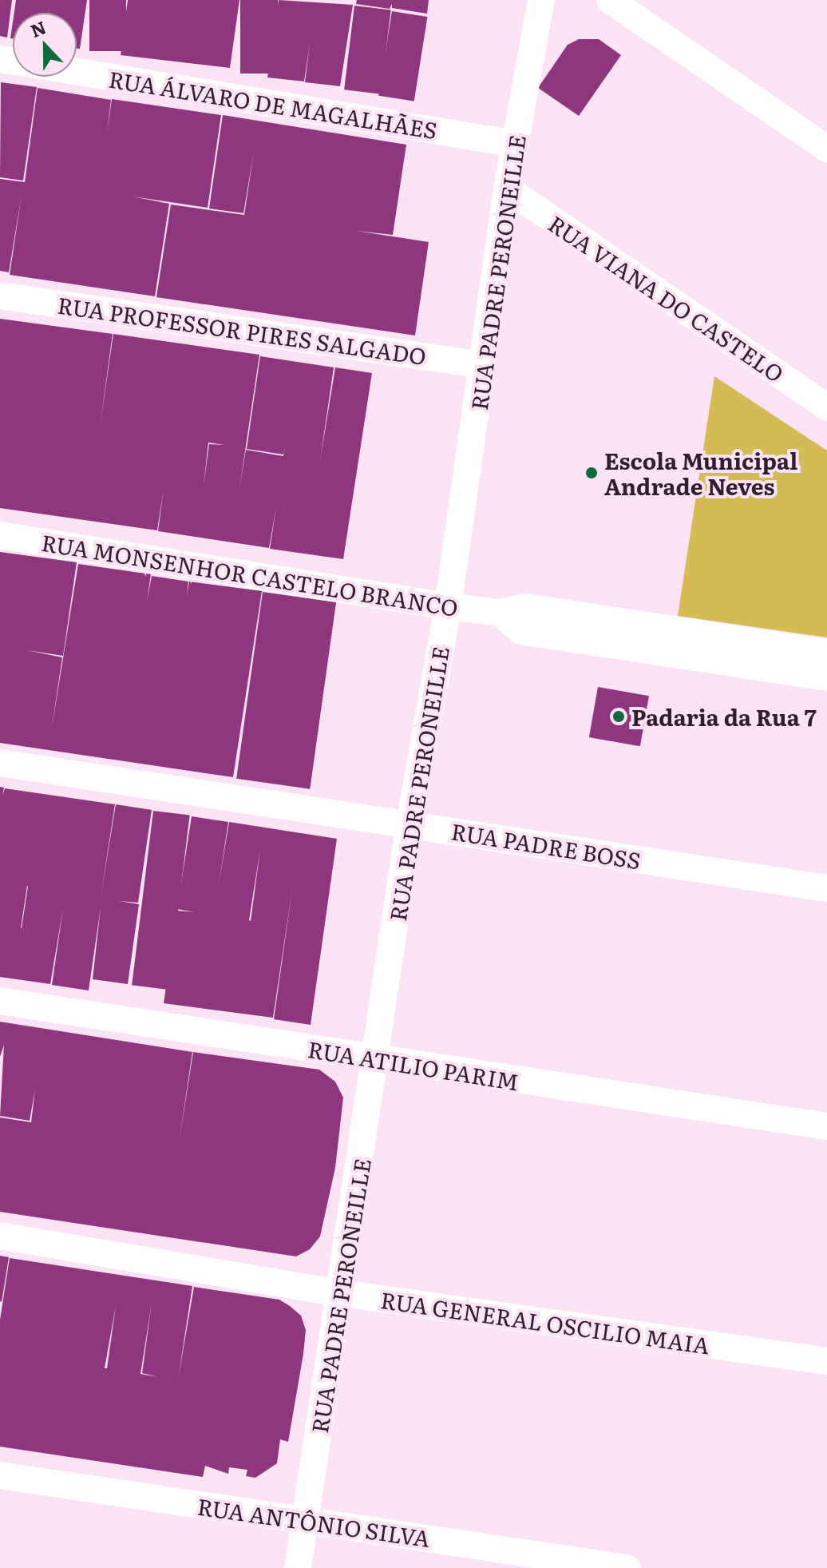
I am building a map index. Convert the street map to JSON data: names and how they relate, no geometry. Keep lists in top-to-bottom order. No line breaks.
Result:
{"streets":{"street":["RUA ÁLVARO DE MAGALHÃES","RUA PADRE PERONEILLE","RUA VIANA DO CASTELO","RUA PROFESSOR PIRES SALGADO","RUA MONSENHOR CASTELO BRANCO","RUA PADRE BOSS","RUA ATILIO PARIM","RUA GENERAL OSCILIO MAIA","RUA ANTÔNIO SILVA"]},"crossings":[["RUA ÁLVARO DE MAGALHÃES","RUA PADRE PERONEILLE"],["RUA PADRE PERONEILLE","RUA VIANA DO CASTELO"],["RUA PADRE PERONEILLE","RUA PROFESSOR PIRES SALGADO"],["RUA PADRE PERONEILLE","RUA MONSENHOR CASTELO BRANCO"],["RUA PADRE PERONEILLE","RUA PADRE BOSS"],["RUA PADRE PERONEILLE","RUA ATILIO PARIM"],["RUA PADRE PERONEILLE","RUA GENERAL OSCILIO MAIA"],["RUA PADRE PERONEILLE","RUA ANTÔNIO SILVA"]],"places":["Escola Municipal Andrade Neves","Padaria da Rua 7"],"north":"top"}
